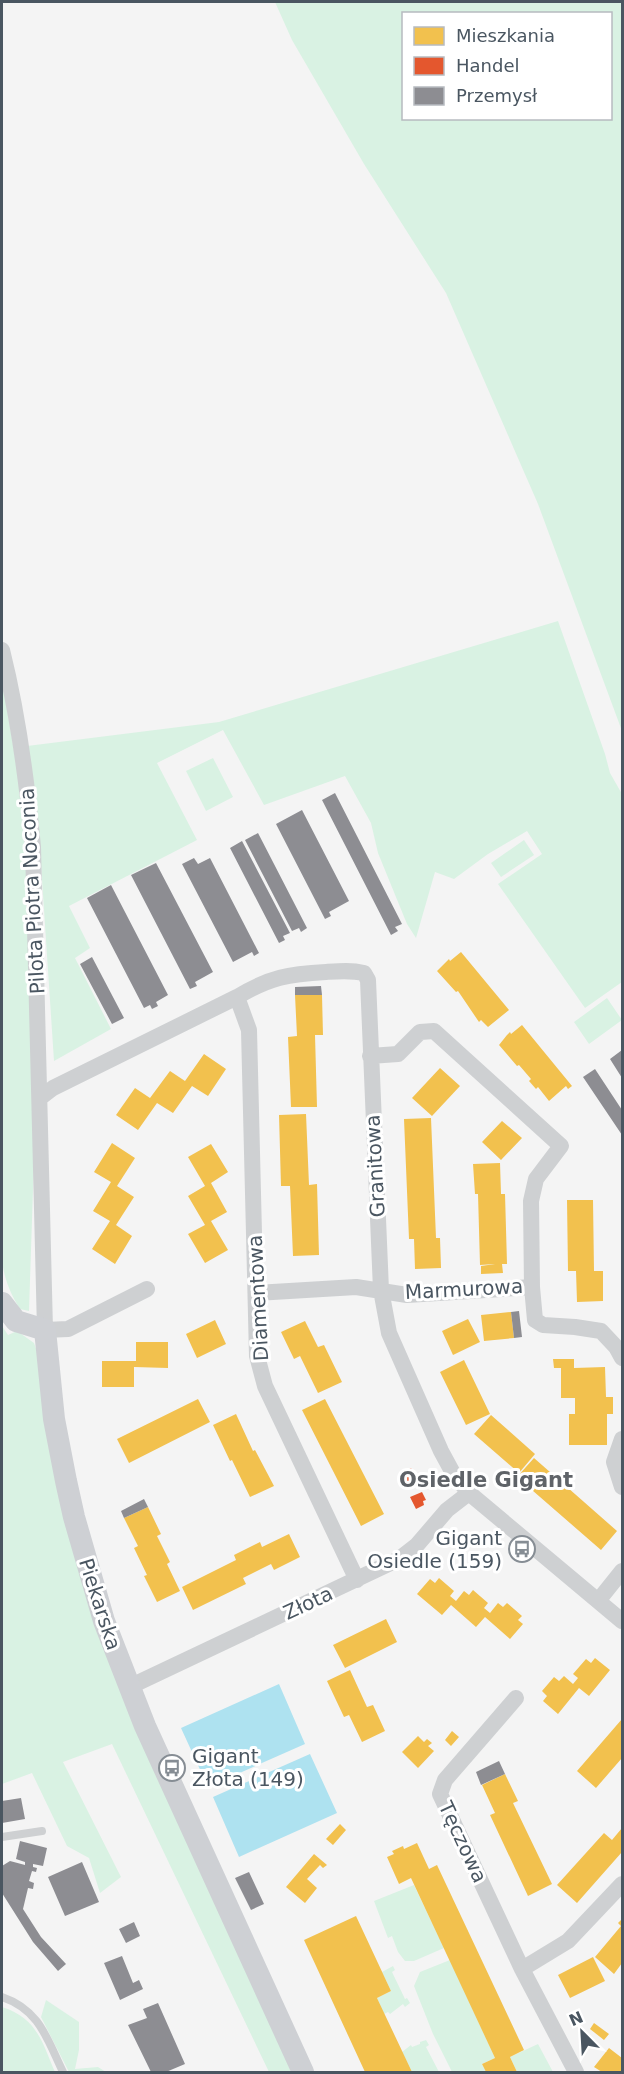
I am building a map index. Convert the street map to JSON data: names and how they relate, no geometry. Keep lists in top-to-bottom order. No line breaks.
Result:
{"streets":{"street":["Pilota Piotra Noconia","Granitowa","Marmurowa","Diamentowa","Złota","Piekarska","Tęczowa"]},"crossings":[["Pilota Piotra Noconia","Granitowa"],["Pilota Piotra Noconia","Piekarska"],["Granitowa","Marmurowa"],["Granitowa","Diamentowa"],["Granitowa","Złota"],["Granitowa","Piekarska"],["Marmurowa","Diamentowa"],["Diamentowa","Złota"],["Złota","Piekarska"]],"districts":["Osiedle Gigant"],"places":{"bus stop":["Gigant Osiedle (159)","Gigant Złota (149)"]},"legend":["Mieszkania","Handel","Przemysł"],"north":"top left"}
